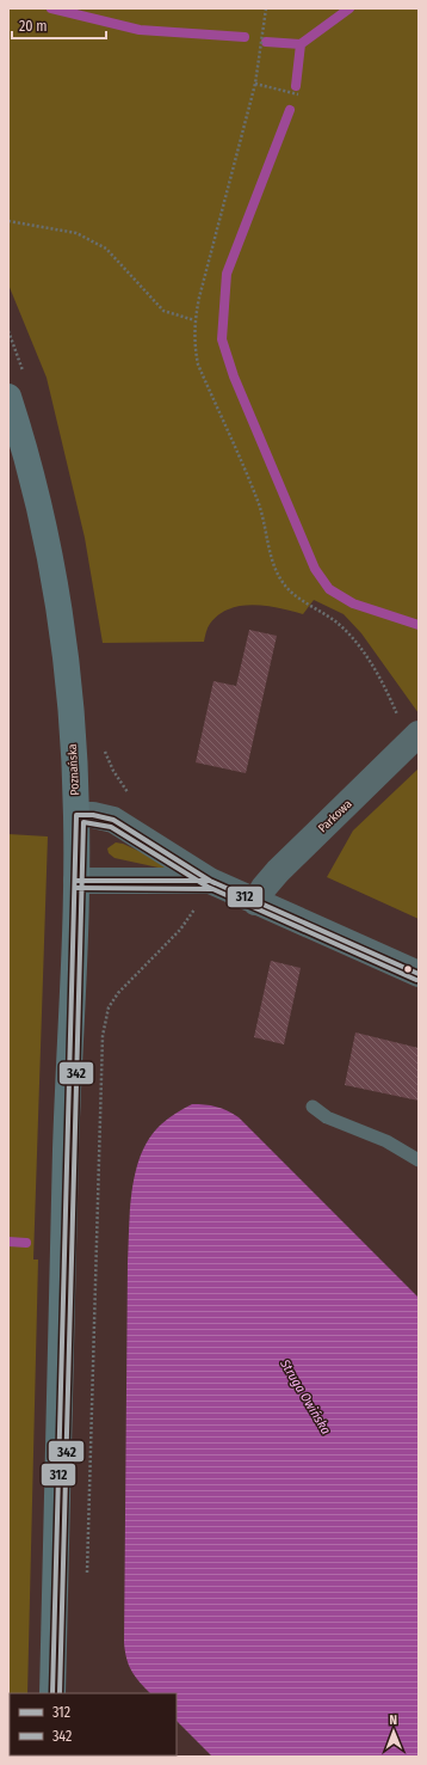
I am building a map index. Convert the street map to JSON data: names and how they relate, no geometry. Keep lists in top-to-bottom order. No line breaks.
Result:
{"streets":{"main road":["Poznańska"],"street":["Parkowa"]},"water":["Struga Owińska"],"lines":["transit line 312","transit line 342"],"legend":["312","342"],"scale_bar":"20 m","north":"top"}
